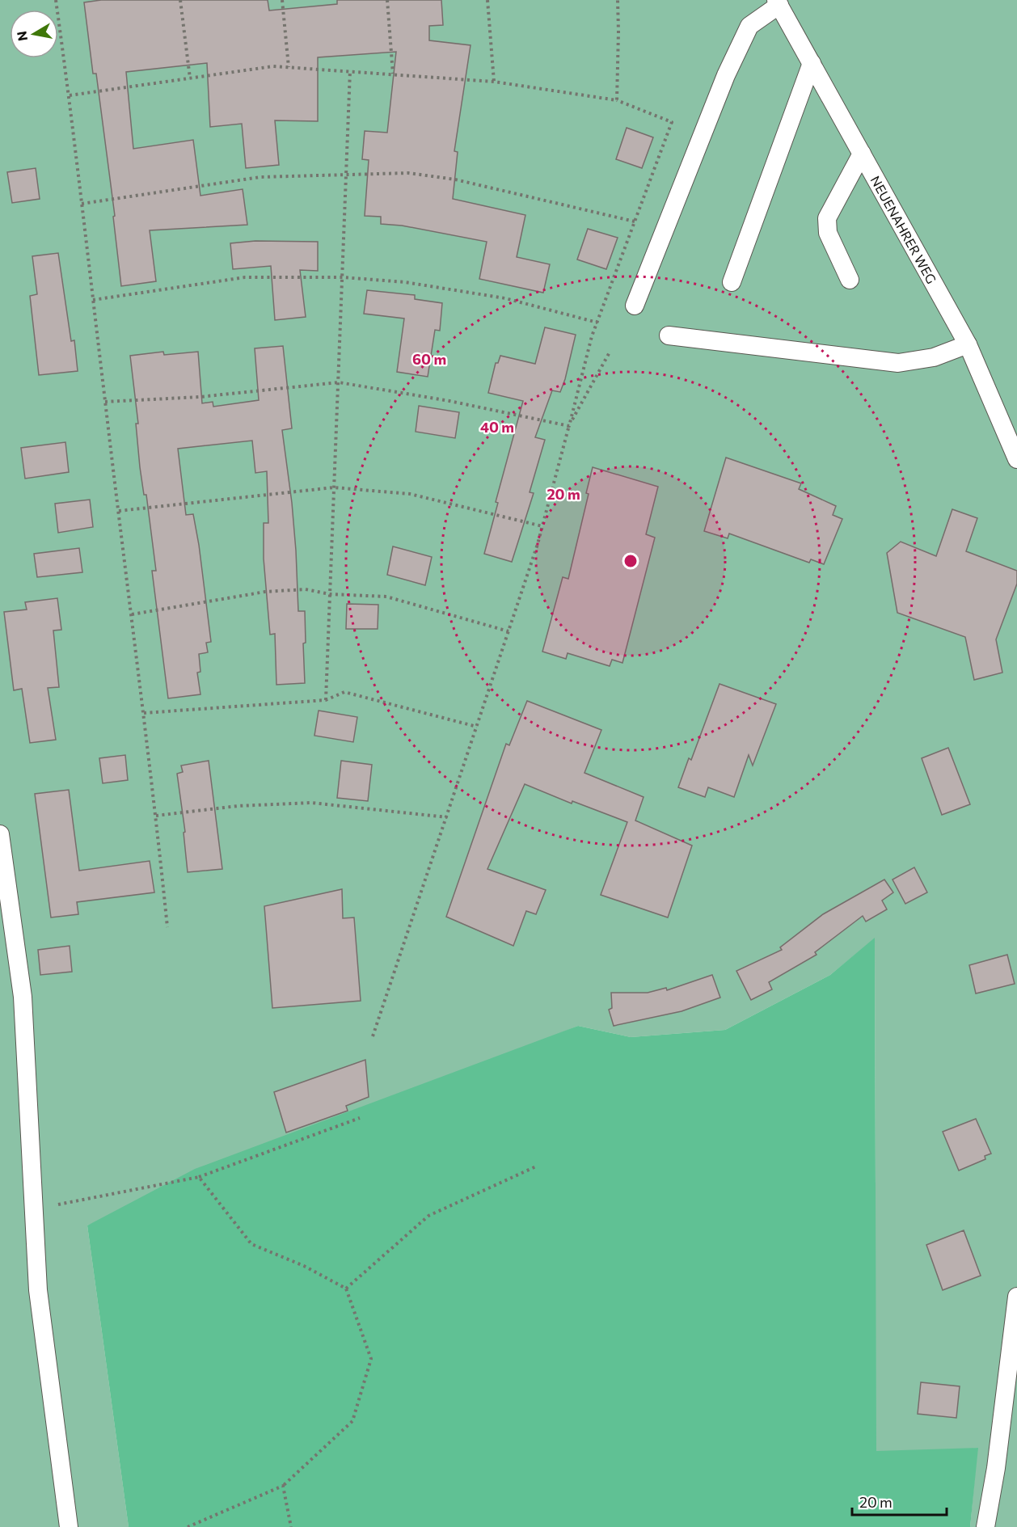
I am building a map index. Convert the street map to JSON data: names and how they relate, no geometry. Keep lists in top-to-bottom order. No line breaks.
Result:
{"streets":{"lane":["NEUENAHRER WEG"]},"scale_bar":"20 m","north":"left","rings":["60 m","40 m","20 m"]}
